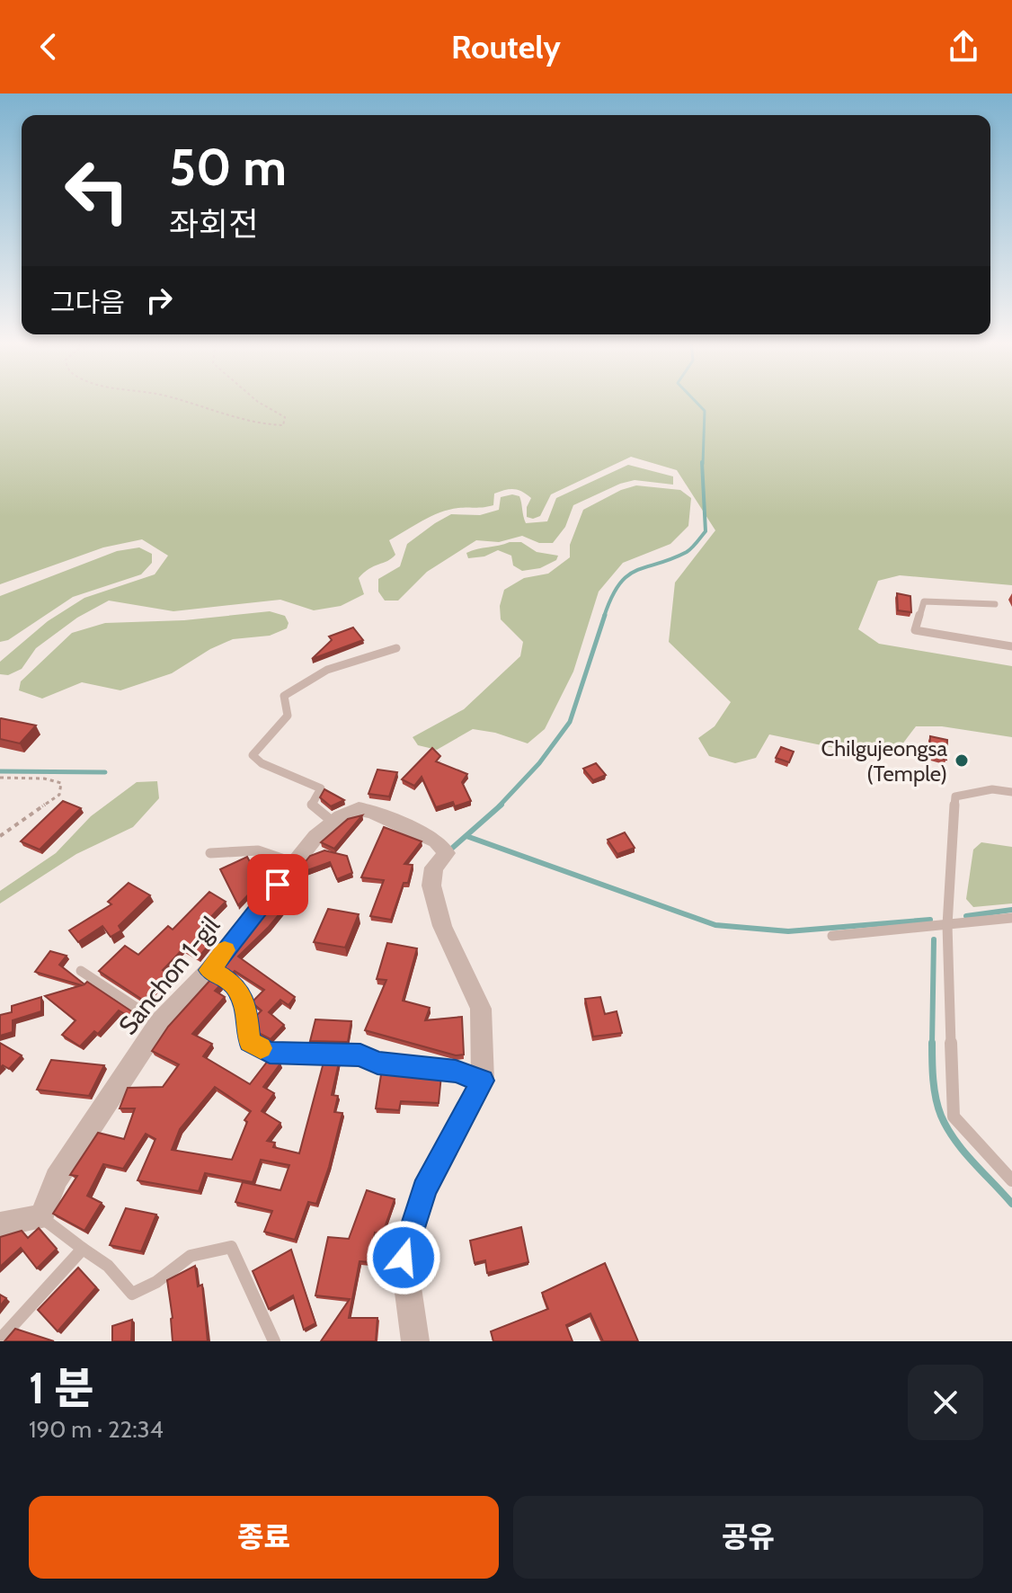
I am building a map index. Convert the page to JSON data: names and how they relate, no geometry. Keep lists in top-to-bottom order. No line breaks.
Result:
{"streets":{"street":["Sanchon 1-gil"]},"places":["Chilgujeongsa (Temple)"],"page":{"header":"Routely","turn":["50 m","좌회전"],"then":"그다음","heading":["1 분","190 m · 22:34"],"buttons":["종료","공유"]}}
